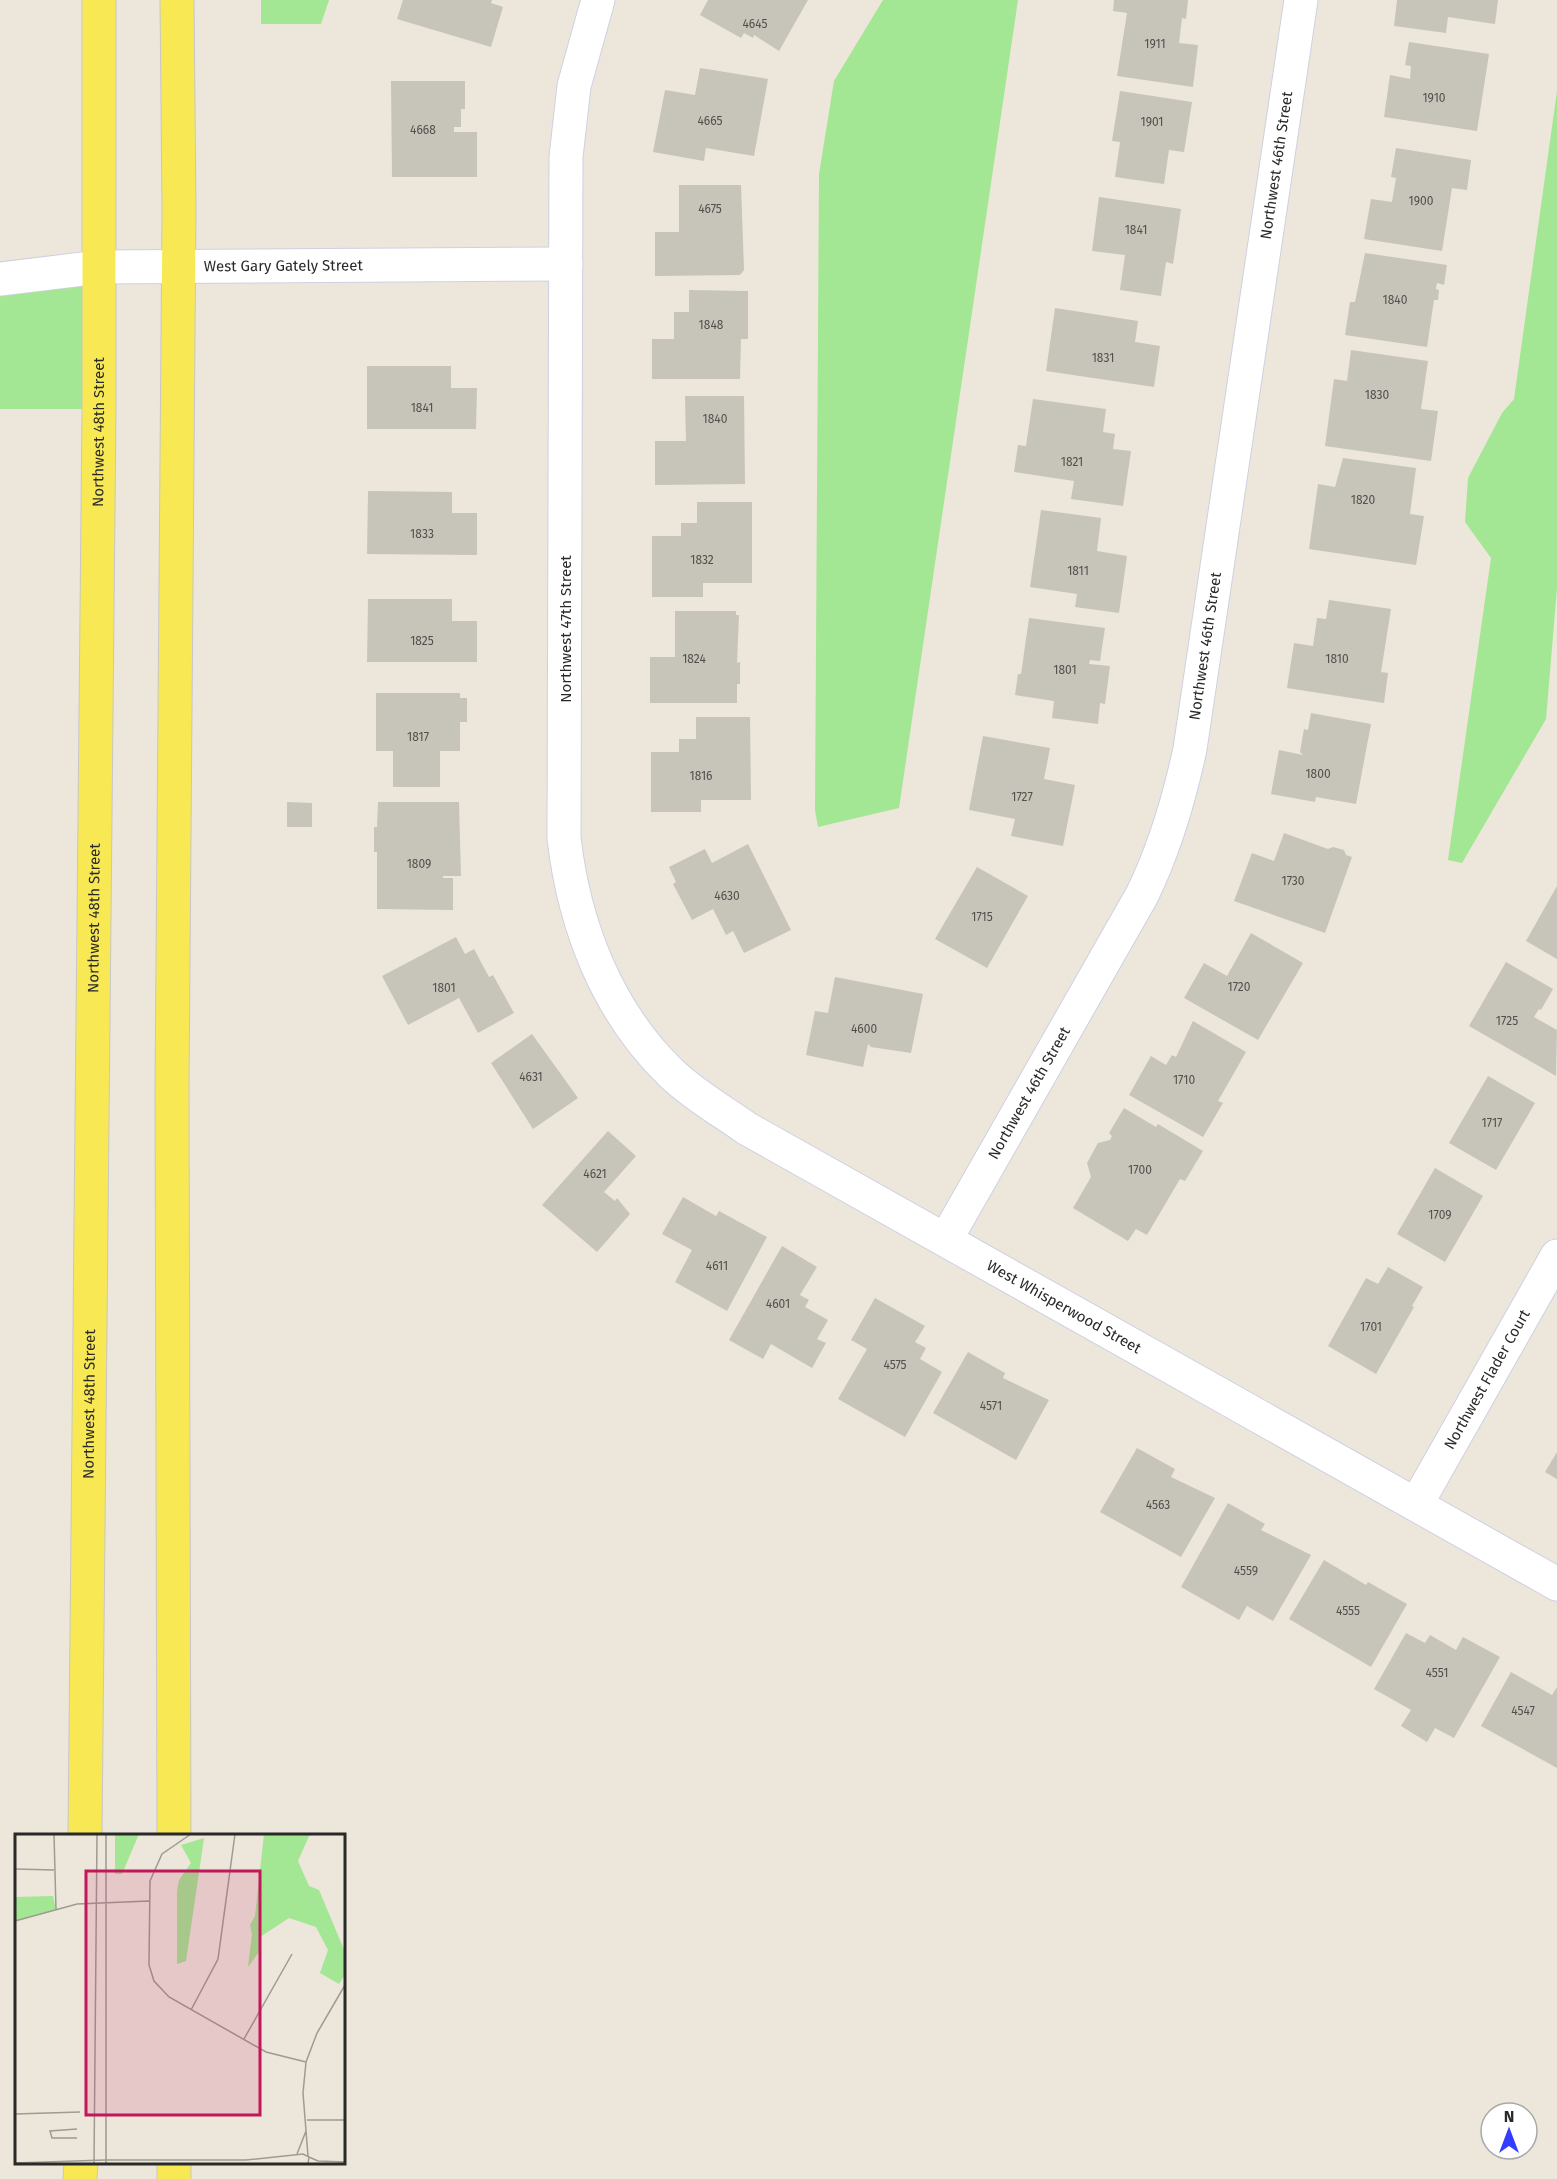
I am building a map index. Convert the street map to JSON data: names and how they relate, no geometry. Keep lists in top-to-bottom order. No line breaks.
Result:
{"streets":{"main road":["Northwest 48th Street"],"street":["Northwest 46th Street","West Gary Gately Street","Northwest 47th Street","West Whisperwood Street","Northwest Flader Court"]},"crossings":[["Northwest 46th Street","West Whisperwood Street"],["West Gary Gately Street","Northwest 48th Street"],["West Gary Gately Street","Northwest 47th Street"],["Northwest 47th Street","West Whisperwood Street"],["West Whisperwood Street","Northwest Flader Court"]],"house_numbers":["4645","1911","1910","4665","1901","4668","1900","4675","1841","1840","1848","1831","1830","1841","1840","1821","1820","1833","1832","1811","1825","1824","1810","1801","1817","1800","1816","1727","1809","1730","4630","1715","1720","1801","1725","4600","4631","1710","1717","1700","4621","1709","4611","4601","1701","4575","4571","4563","4559","4555","4551","4547"],"north":"top"}
